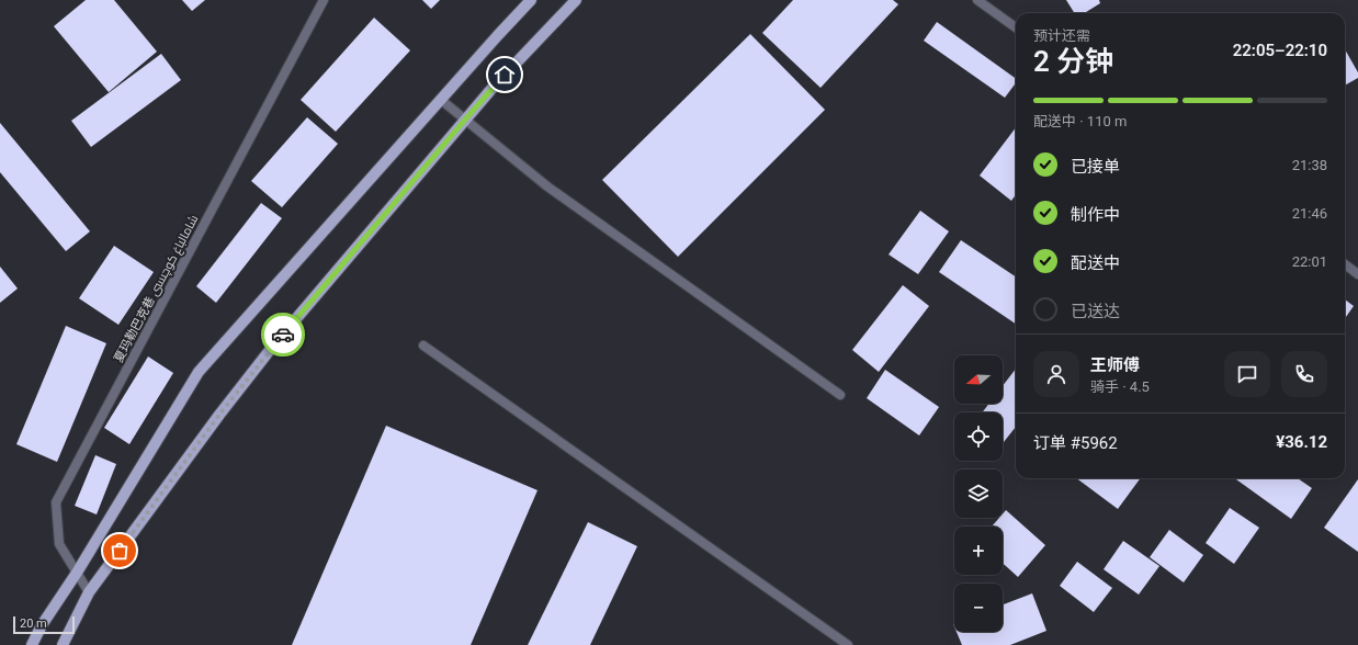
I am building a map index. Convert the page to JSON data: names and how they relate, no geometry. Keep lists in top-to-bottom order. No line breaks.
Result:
{"streets":{"street":["夏玛勒巴克巷 شامالباغ كوچىسى"]},"scale_bar":"20 m","north":"left","page":{"heading":["2 分钟","预计还需","22:05–22:10"],"panel":["王师傅","骑手 · 4.5","订单 #5962","¥36.12"],"bar":"配送中 · 110 m","list":[["已接单","21:38"],["制作中","21:46"],["配送中","22:01"],"已送达"],"map_buttons":["+","−"],"scale":"20 m"}}
